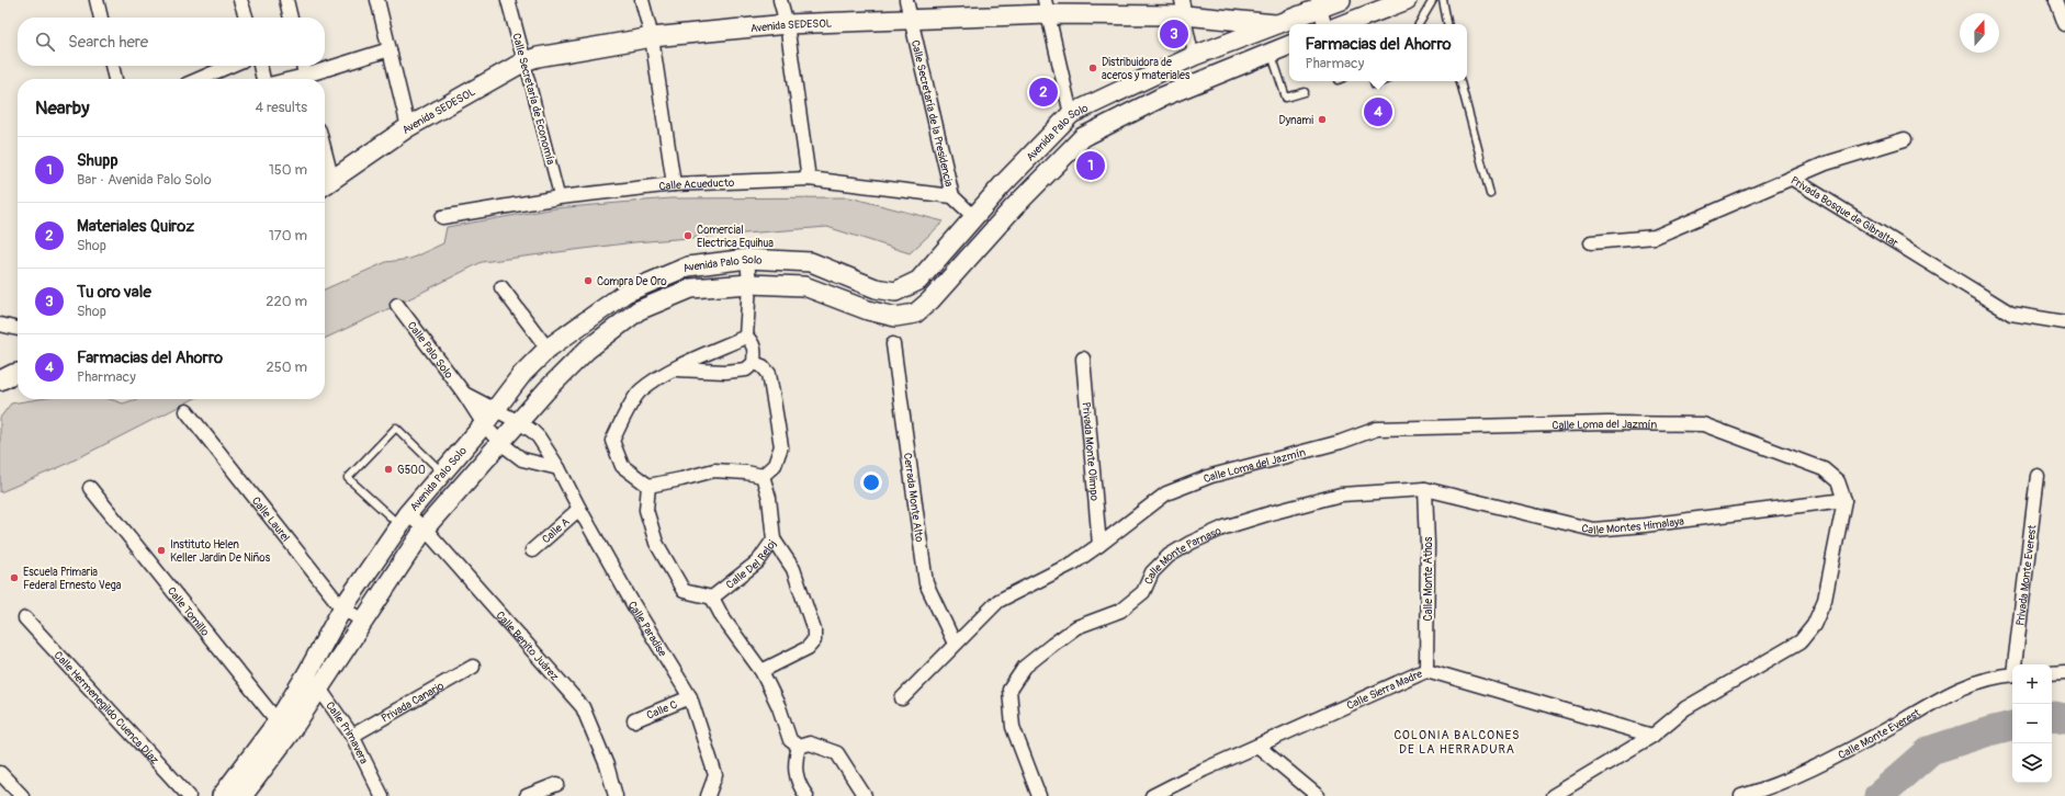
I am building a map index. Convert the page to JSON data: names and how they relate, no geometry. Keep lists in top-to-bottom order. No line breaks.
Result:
{"streets":{"main road":["Avenida SEDESOL","Avenida Palo Solo"],"street":["Calle Secretaría de Economía","Calle Secretaría de la Presidencia","Calle Acueducto","Privada Bosque de Gibraltar","Calle Palo Solo","Calle Loma del Jazmín","Privada Monte Olimpo","Cerrada Monte Alto","Calle Laurel","Calle Montes Himalaya","Calle A","Calle Monte Parnaso","Calle Del Reloj","Privada Monte Everest","Calle Monte Athos","Calle Tomillo","Calle Paradise","Calle Benito Juárez","Calle Sierra Madre","Privada Canario","Calle Hermenegildo Cuenca Díaz","Calle C","Calle Primavera","Calle Monte Everest"]},"crossings":[["Avenida SEDESOL","Calle Secretaría de Economía"],["Avenida SEDESOL","Calle Secretaría de la Presidencia"],["Avenida SEDESOL","Avenida Palo Solo"],["Calle Secretaría de Economía","Calle Acueducto"],["Calle Secretaría de la Presidencia","Avenida Palo Solo"],["Calle Secretaría de la Presidencia","Calle Acueducto"],["Avenida Palo Solo","Calle Palo Solo"],["Avenida Palo Solo","Calle Laurel"],["Avenida Palo Solo","Calle Tomillo"],["Avenida Palo Solo","Calle Paradise"],["Avenida Palo Solo","Calle Benito Juárez"],["Avenida Palo Solo","Calle Primavera"],["Calle Palo Solo","Calle Paradise"],["Calle Loma del Jazmín","Privada Monte Olimpo"],["Calle Loma del Jazmín","Cerrada Monte Alto"],["Calle Loma del Jazmín","Calle Montes Himalaya"],["Calle Montes Himalaya","Calle Monte Parnaso"],["Calle Montes Himalaya","Calle Monte Athos"],["Calle A","Calle Paradise"],["Calle Monte Parnaso","Calle Monte Athos"],["Calle Monte Athos","Calle Sierra Madre"],["Calle Paradise","Calle C"],["Privada Canario","Calle Primavera"]],"districts":["COLONIA BALCONES DE LA HERRADURA"],"places":["Distribuidora de aceros y materiales","Dynami","Comercial Electrica Equihua","Compra De Oro","G500","Instituto Helen Keller Jardin De Niños","Escuela Primaria Federal Ernesto Vega"],"north":"top","page":{"pins":["3","2","4","1"],"search":"Search here","popup":["Farmacias del Ahorro","Pharmacy"],"heading":["Nearby","4 results"],"list":[{"mark":"1","name":"Shupp","note":"Bar · Avenida Palo Solo","value":"150 m"},{"mark":"2","name":"Materiales Quiroz","note":"Shop","value":"170 m"},{"mark":"3","name":"Tu oro vale","note":"Shop","value":"220 m"},{"mark":"4","name":"Farmacias del Ahorro","note":"Pharmacy","value":"250 m"}],"map_buttons":["+","−"]}}
